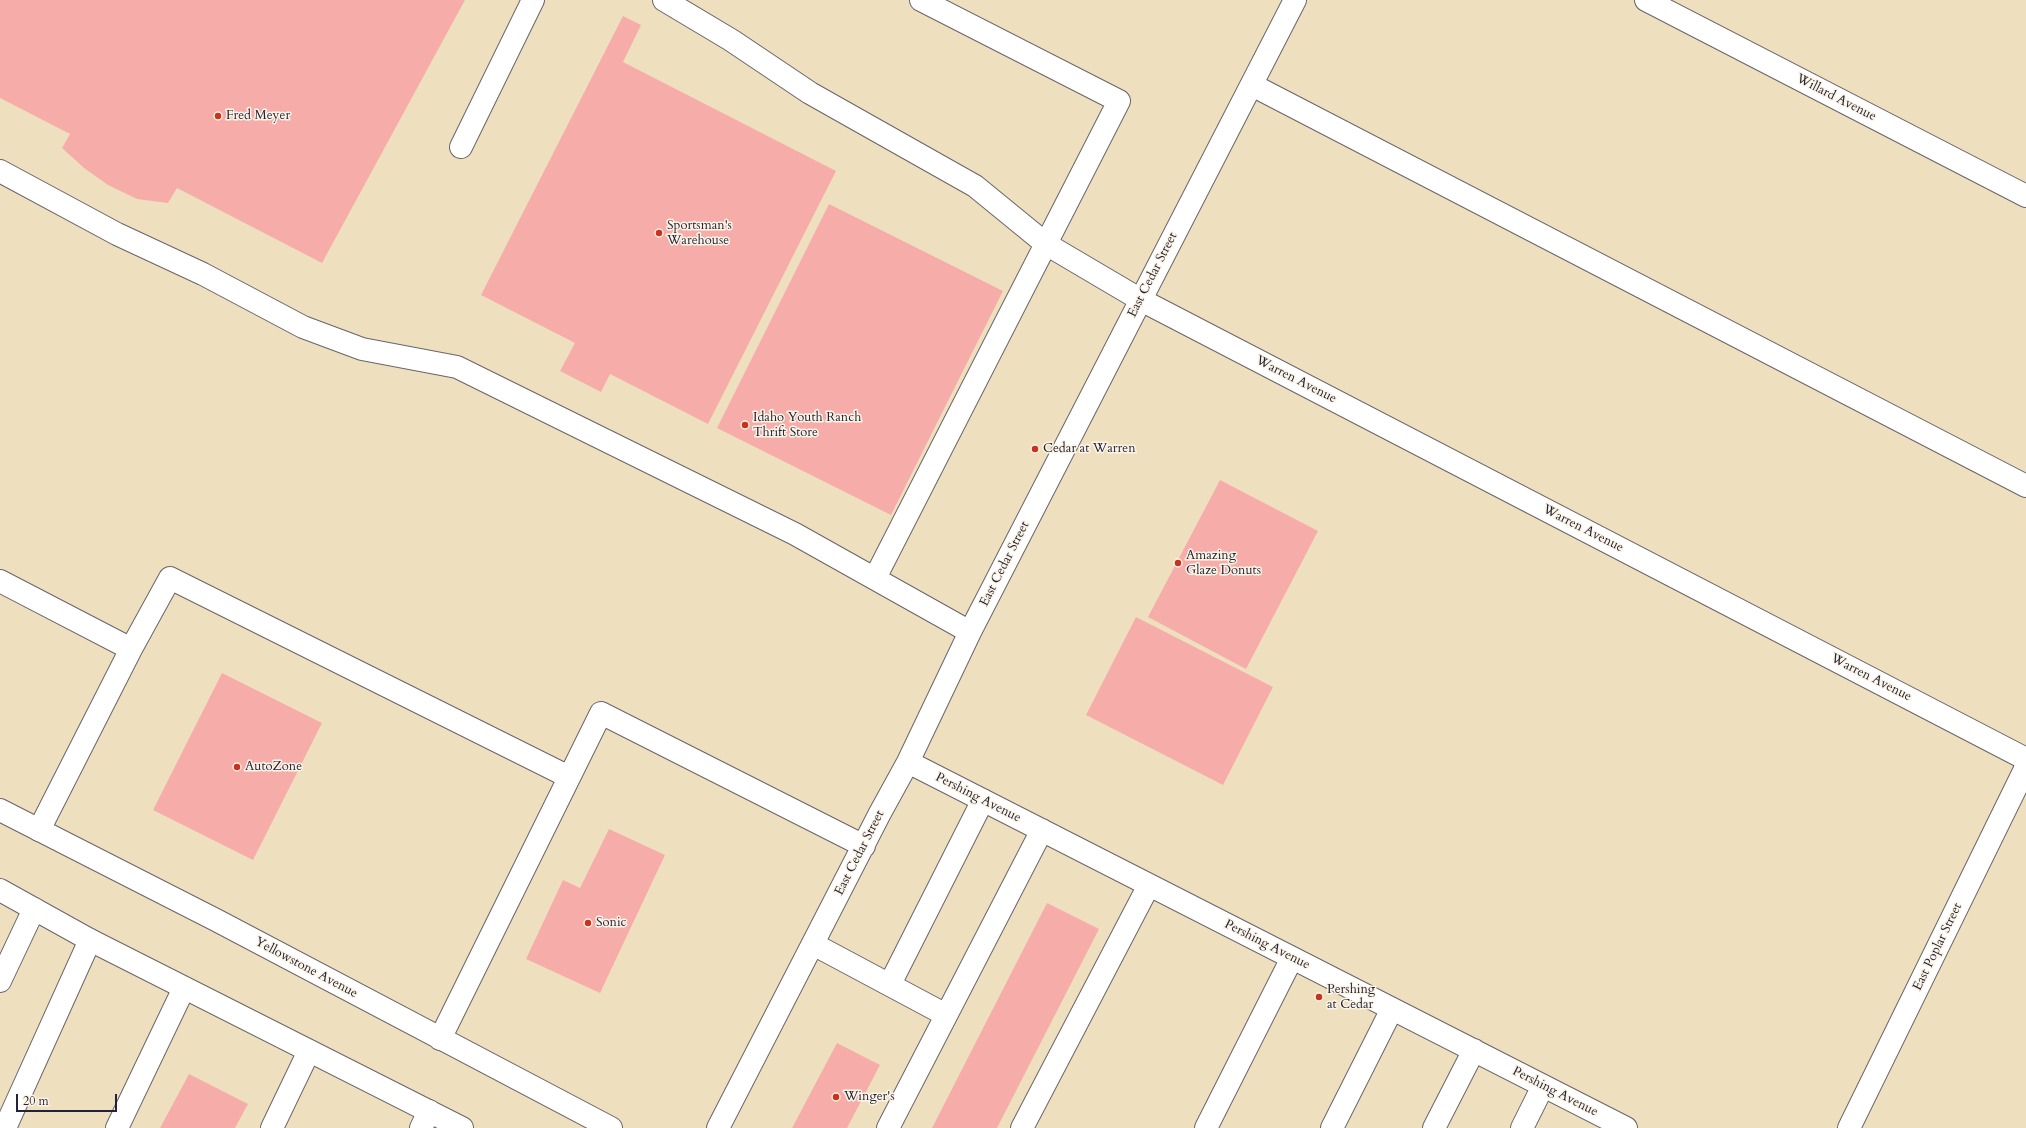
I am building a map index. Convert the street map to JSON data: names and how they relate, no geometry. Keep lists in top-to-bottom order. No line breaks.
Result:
{"streets":{"street":["Willard Avenue","East Cedar Street","Warren Avenue","Pershing Avenue","East Poplar Street","Yellowstone Avenue"]},"crossings":[["East Cedar Street","Warren Avenue"],["East Cedar Street","Pershing Avenue"]],"places":["Fred Meyer","Sportsman's Warehouse","Idaho Youth Ranch Thrift Store","Cedar at Warren","Amazing Glaze Donuts","AutoZone","Sonic","Pershing at Cedar","Winger's"],"scale_bar":"20 m"}
